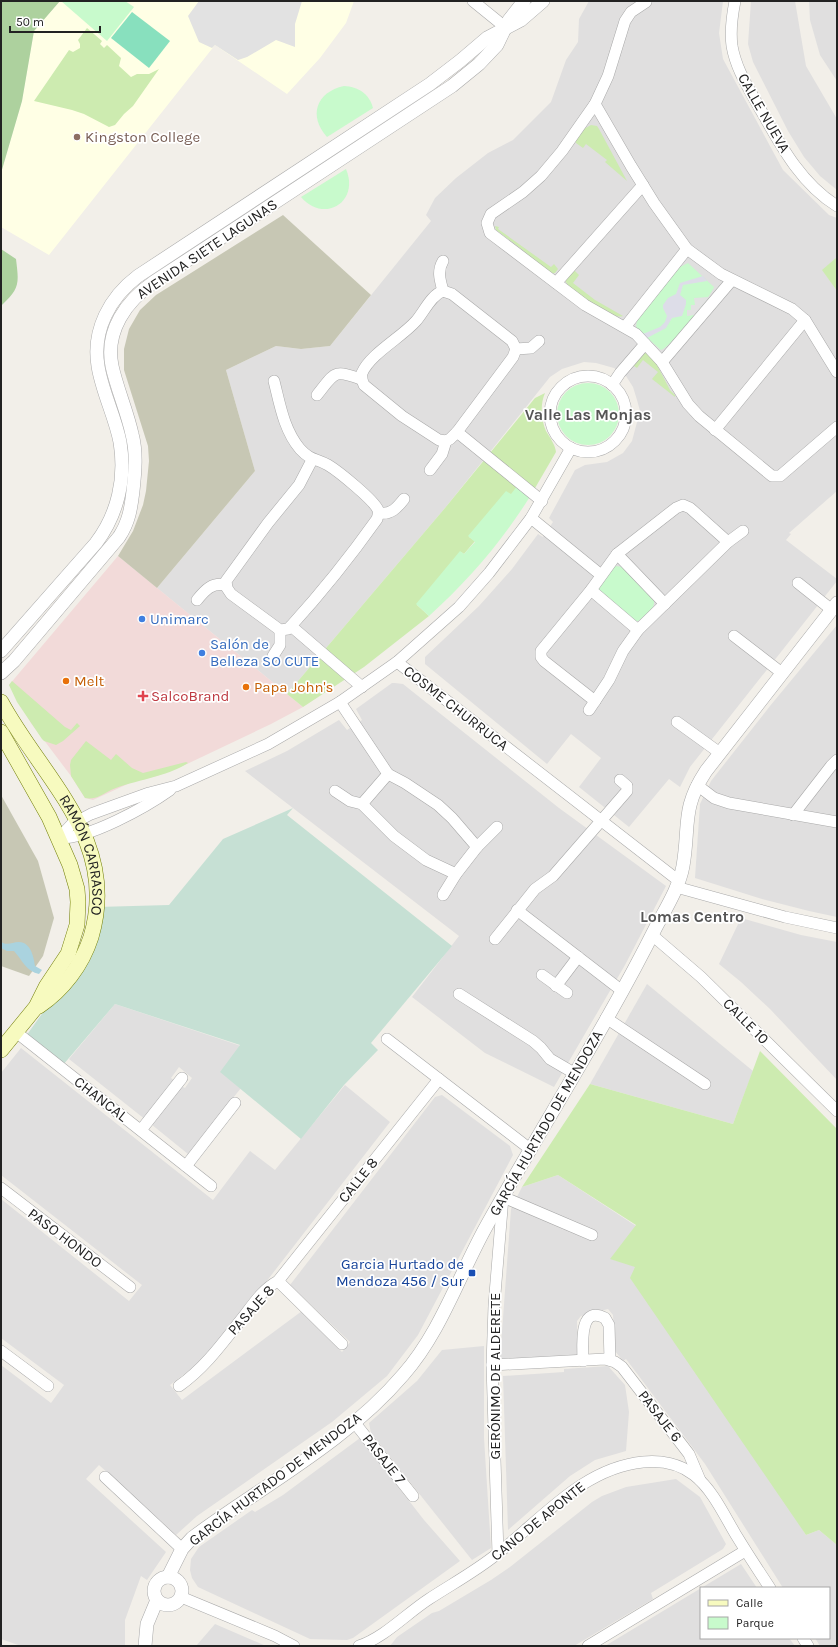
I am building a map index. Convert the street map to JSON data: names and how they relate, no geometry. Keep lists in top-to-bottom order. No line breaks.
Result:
{"streets":{"main road":["RAMÓN CARRASCO"],"street":["CALLE NUEVA","AVENIDA SIETE LAGUNAS","COSME CHURRUCA","CALLE 10","CHANCAL","GARCÍA HURTADO DE MENDOZA","CALLE 8","PASO HONDO","PASAJE 8","GERÓNIMO DE ALDERETE","PASAJE 6","PASAJE 7","CANO DE APONTE"]},"crossings":[["COSME CHURRUCA","RAMÓN CARRASCO"],["COSME CHURRUCA","GARCÍA HURTADO DE MENDOZA"],["RAMÓN CARRASCO","CHANCAL"],["CALLE 10","GARCÍA HURTADO DE MENDOZA"],["GARCÍA HURTADO DE MENDOZA","GERÓNIMO DE ALDERETE"],["GARCÍA HURTADO DE MENDOZA","PASAJE 7"],["CALLE 8","PASAJE 8"],["GERÓNIMO DE ALDERETE","CANO DE APONTE"],["PASAJE 6","CANO DE APONTE"]],"districts":["Valle Las Monjas","Lomas Centro"],"places":{"other":["Kingston College","Unimarc","Salón de Belleza SO CUTE","Melt","Papa John's"],"health":["SalcoBrand"],"transit":["Garcia Hurtado de Mendoza 456 / Sur"]},"legend":["Calle","Parque"],"scale_bar":"50 m"}
